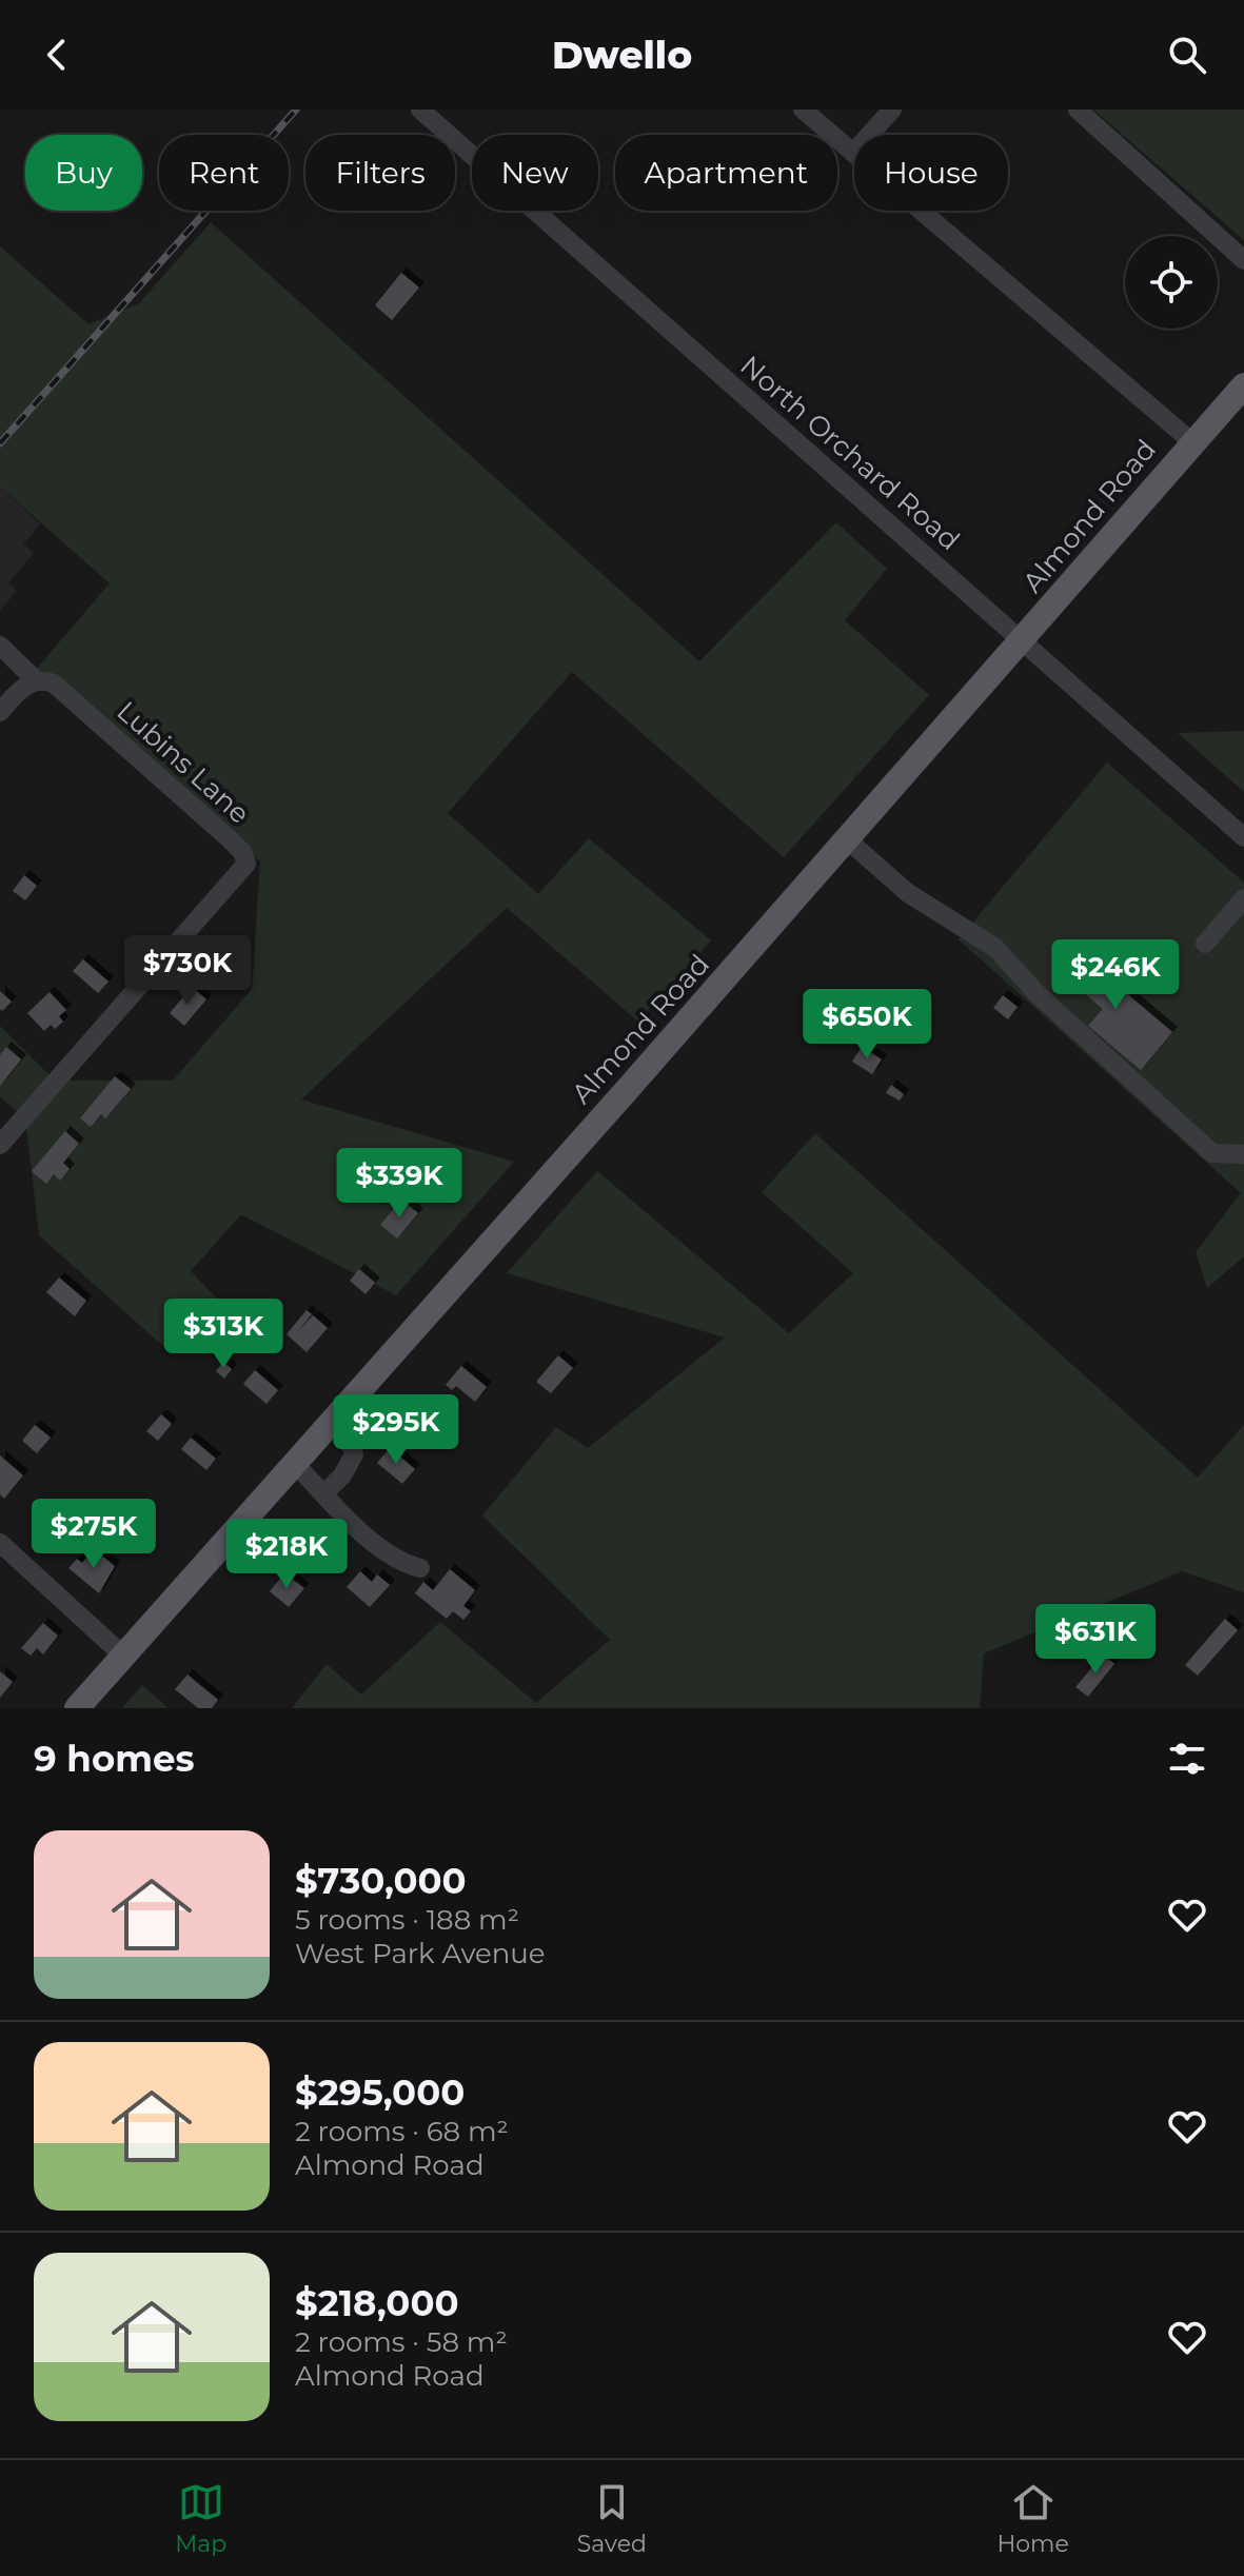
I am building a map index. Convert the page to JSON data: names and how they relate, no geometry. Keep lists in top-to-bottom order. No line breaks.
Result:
{"streets":{"main road":["Almond Road"],"street":["North Orchard Road","Lubins Lane"]},"crossings":[["North Orchard Road","Almond Road"]],"page":{"header":"Dwello","chip":["Buy","Rent","Filters","New","Apartment","House"],"price":["$730K","$246K","$650K","$339K","$313K","$295K","$275K","$218K","$631K"],"heading":"9 homes","list":[{"name":"$730,000","note":"5 rooms · 188 m² · West Park Avenue"},{"name":"$295,000","note":"2 rooms · 68 m² · Almond Road"},{"name":"$218,000","note":"2 rooms · 58 m² · Almond Road"}],"tabs":["Map","Saved","Home"]}}
